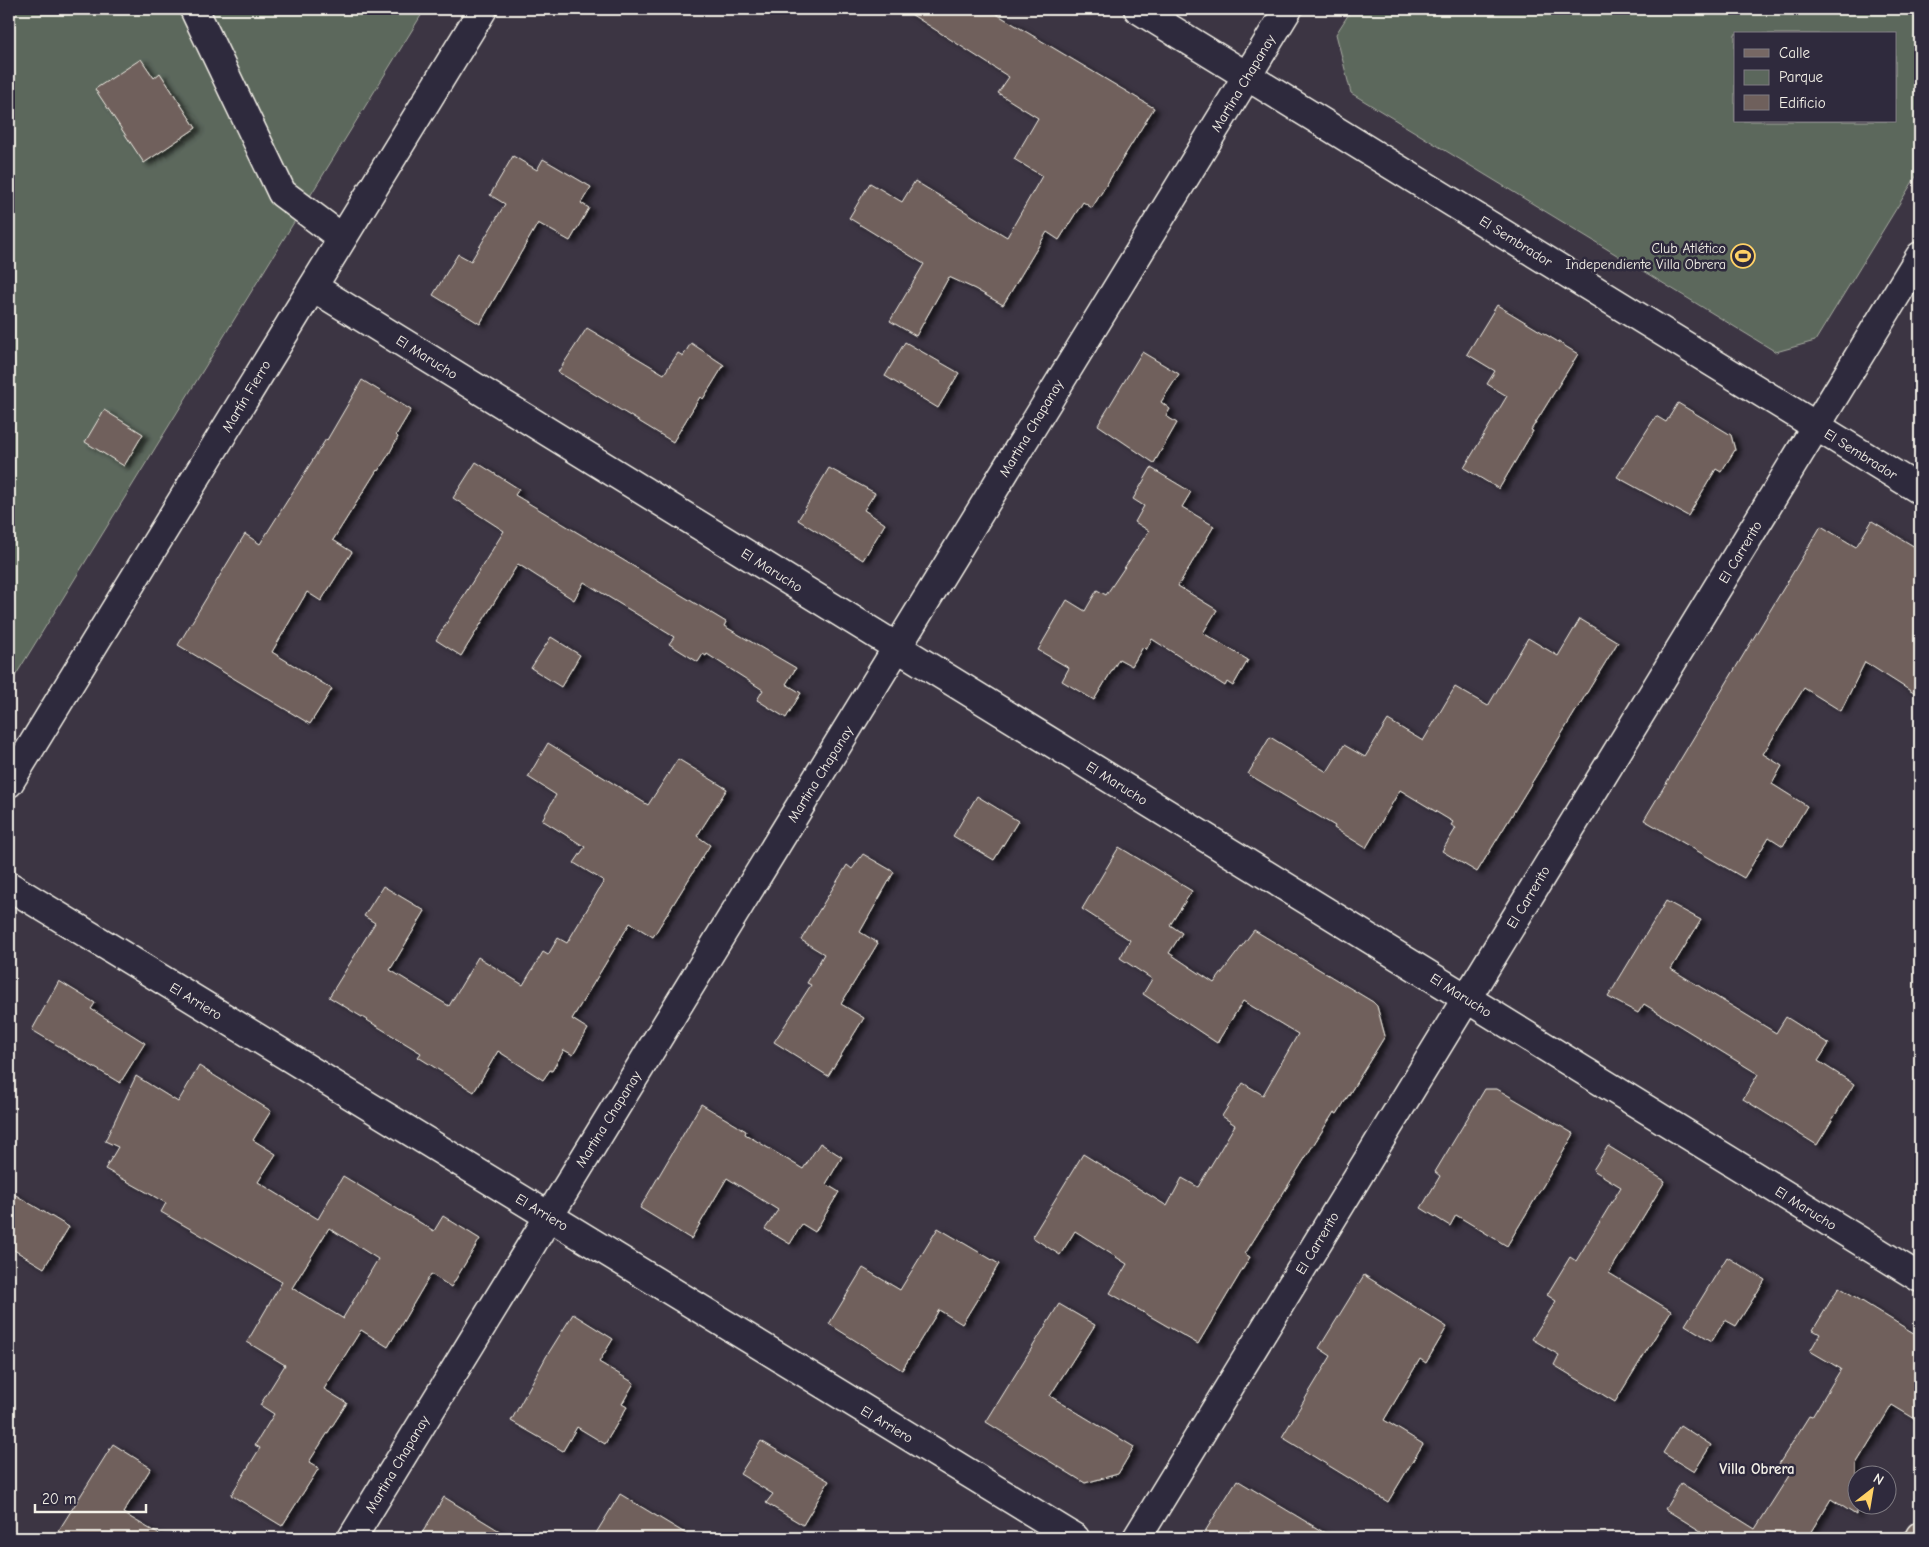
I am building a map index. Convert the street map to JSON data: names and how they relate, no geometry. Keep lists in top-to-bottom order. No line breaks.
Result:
{"streets":{"street":["Martina Chapanay","El Sembrador","El Marucho","Martín Fierro","El Carrerito","El Arriero"]},"crossings":[["Martina Chapanay","El Sembrador"],["Martina Chapanay","El Marucho"],["Martina Chapanay","El Arriero"],["El Sembrador","El Carrerito"],["El Marucho","Martín Fierro"],["El Marucho","El Carrerito"]],"districts":["Villa Obrera"],"places":{"sports":["Club Atlético Independiente Villa Obrera"]},"legend":["Calle","Parque","Edificio"],"scale_bar":"20 m","north":"top right"}
